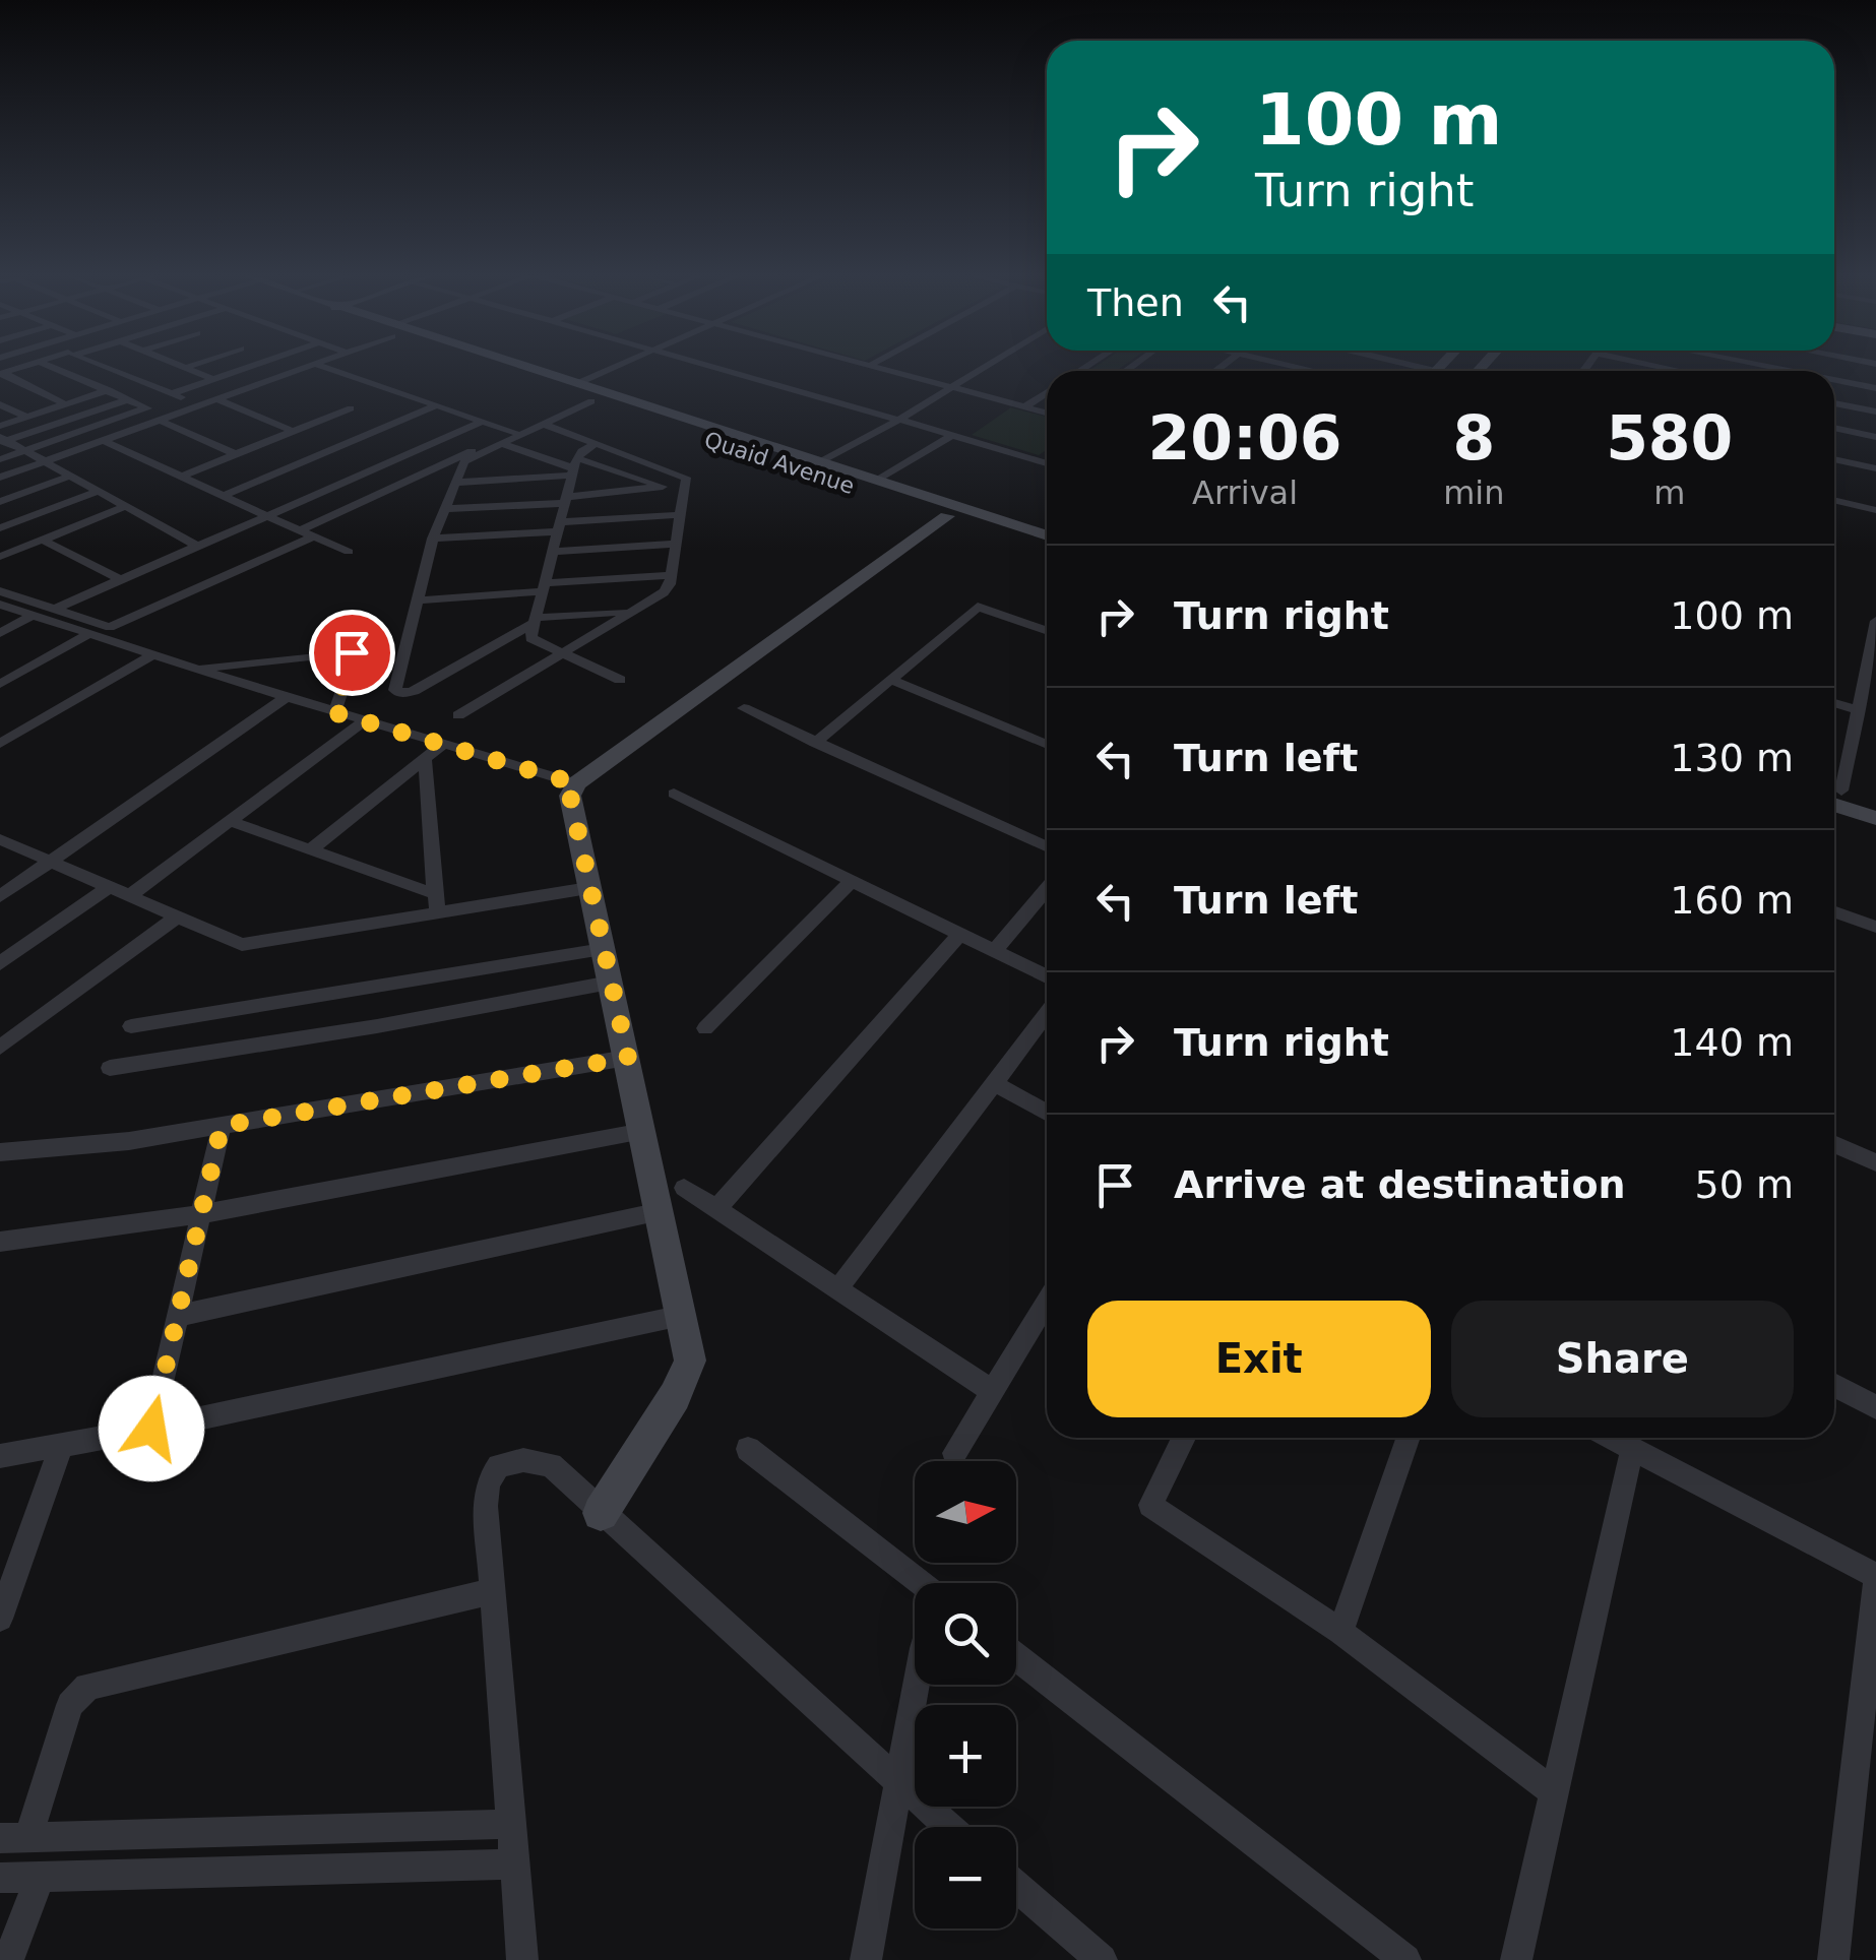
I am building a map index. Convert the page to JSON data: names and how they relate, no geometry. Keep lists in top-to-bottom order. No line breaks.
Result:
{"streets":{"main road":["Quaid Avenue"]},"north":"right","page":{"turn":["100 m","Turn right"],"then":"Then","eta":["20:06","Arrival","8","min","580","m"],"list":[{"name":"Turn right","value":"100 m"},{"name":"Turn left","value":"130 m"},{"name":"Turn left","value":"160 m"},{"name":"Turn right","value":"140 m"},{"name":"Arrive at destination","value":"50 m"}],"buttons":["Exit","Share"],"map_buttons":["+","−"]}}
